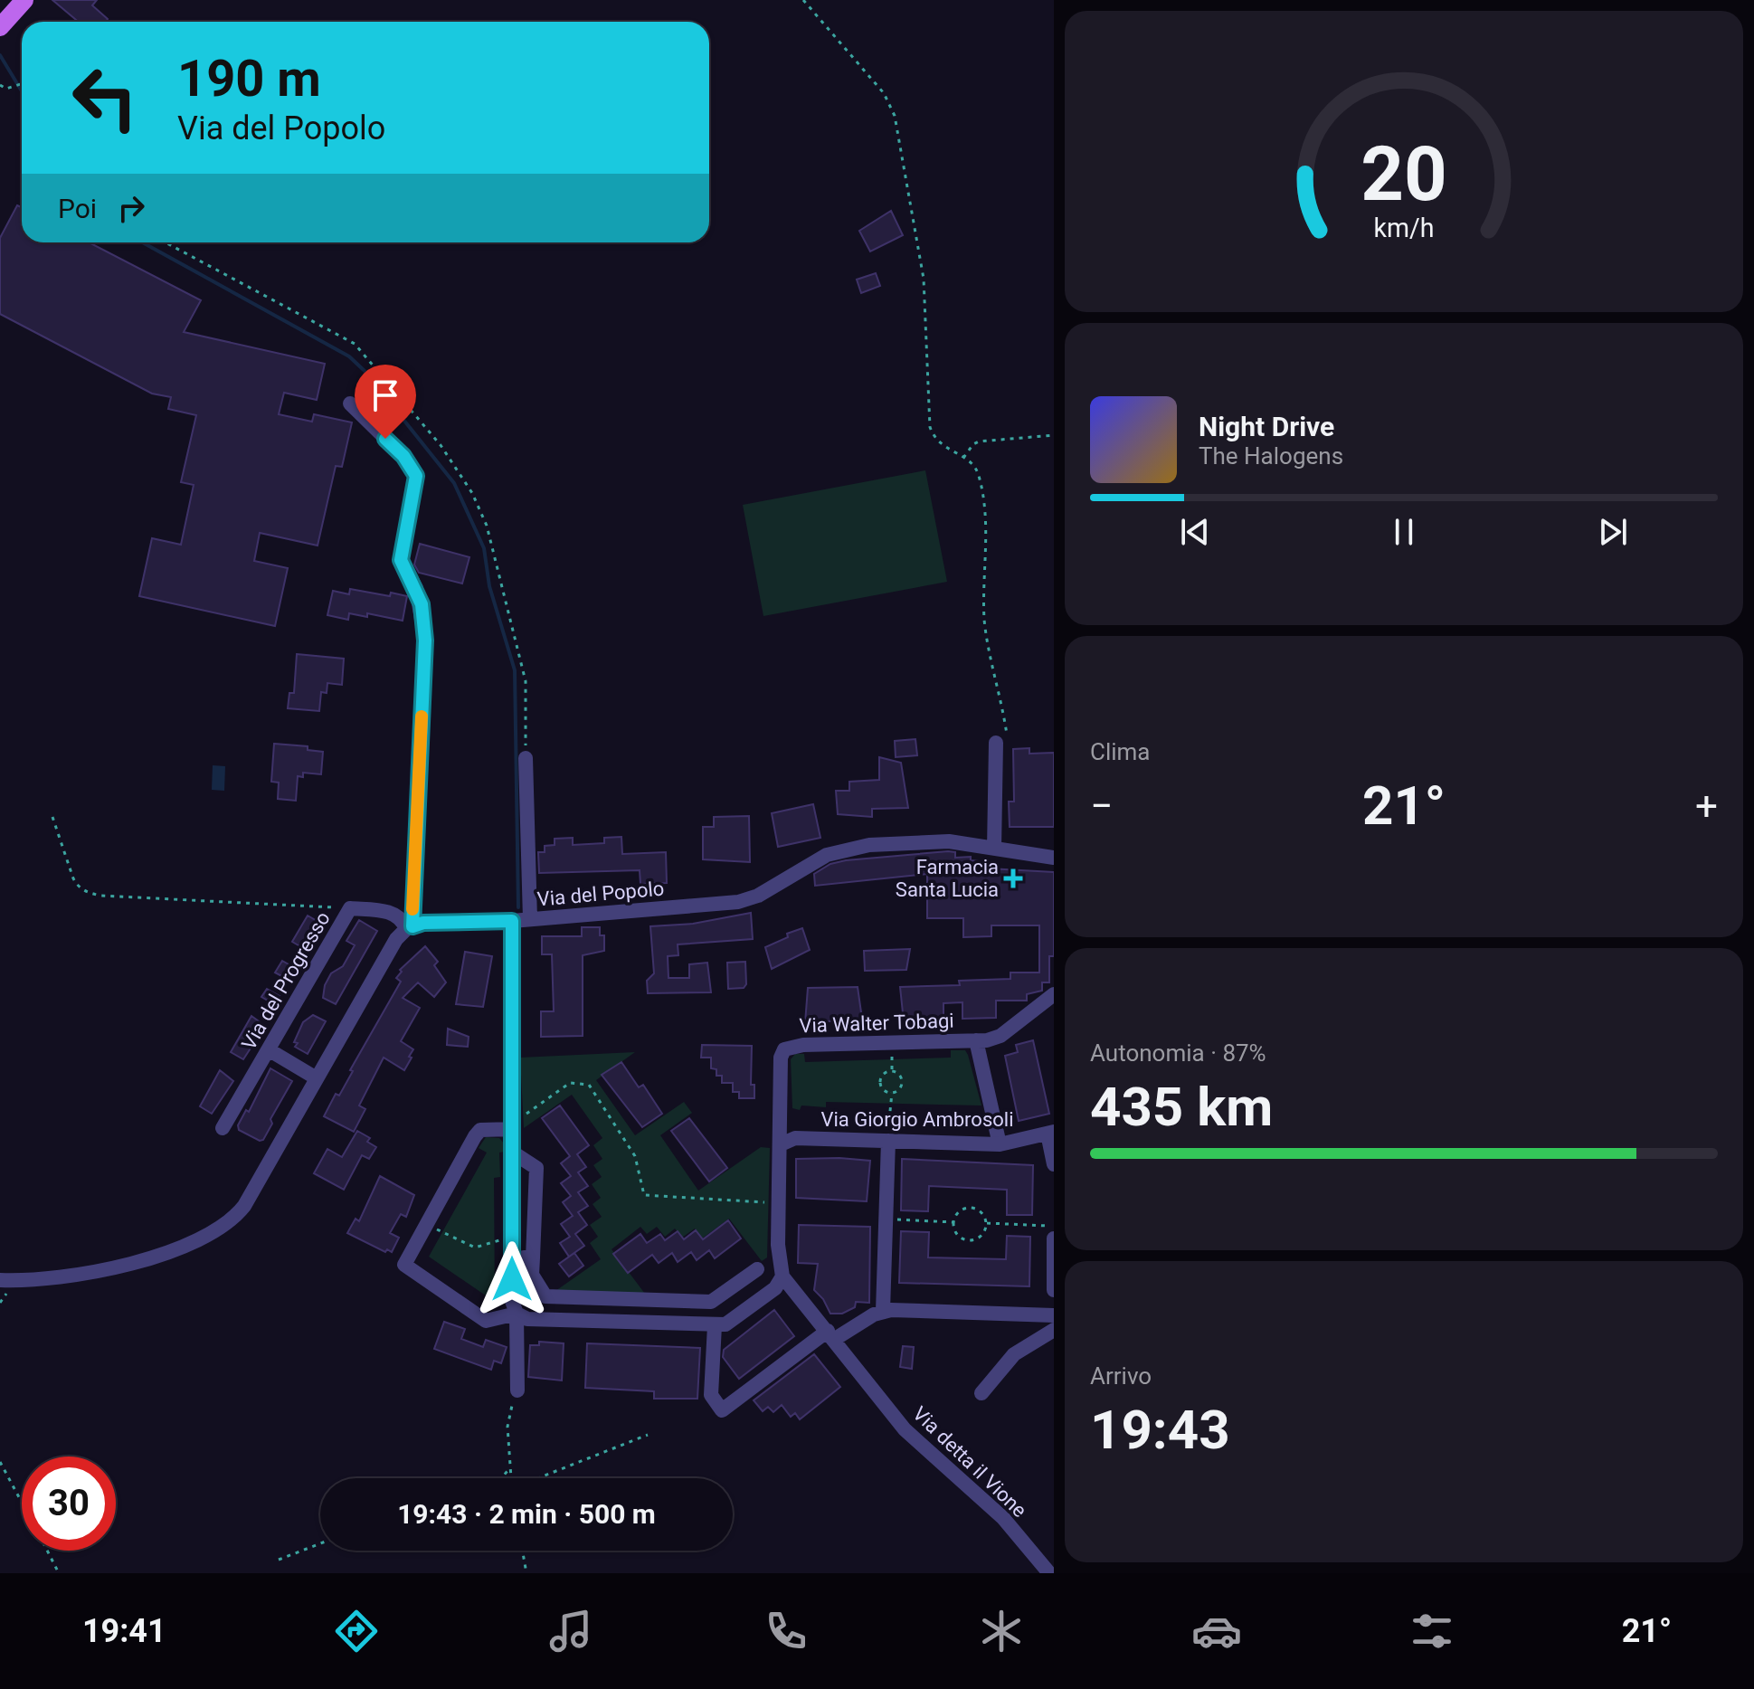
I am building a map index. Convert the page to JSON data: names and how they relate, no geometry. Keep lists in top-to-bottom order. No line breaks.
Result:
{"streets":{"street":["Via del Popolo","Via del Progresso","Via Walter Tobagi","Via Giorgio Ambrosoli","Via detta il Vione"]},"crossings":[["Via del Popolo","Via del Progresso"],["Via Walter Tobagi","Via Giorgio Ambrosoli"],["Via Walter Tobagi","Via detta il Vione"]],"places":{"health":["Farmacia Santa Lucia"]},"page":{"turn":["190 m","Via del Popolo"],"then":"Poi","song":["Night Drive","The Halogens"],"tile":["Clima",["Autonomia · 87%","435 km"],["Arrivo","19:43"]],"heat":["−","21°","+"],"limit":"30","trip":"19:43 · 2 min · 500 m","tabs":["19:41","21°"],"gauge":["20","km/h"]}}
